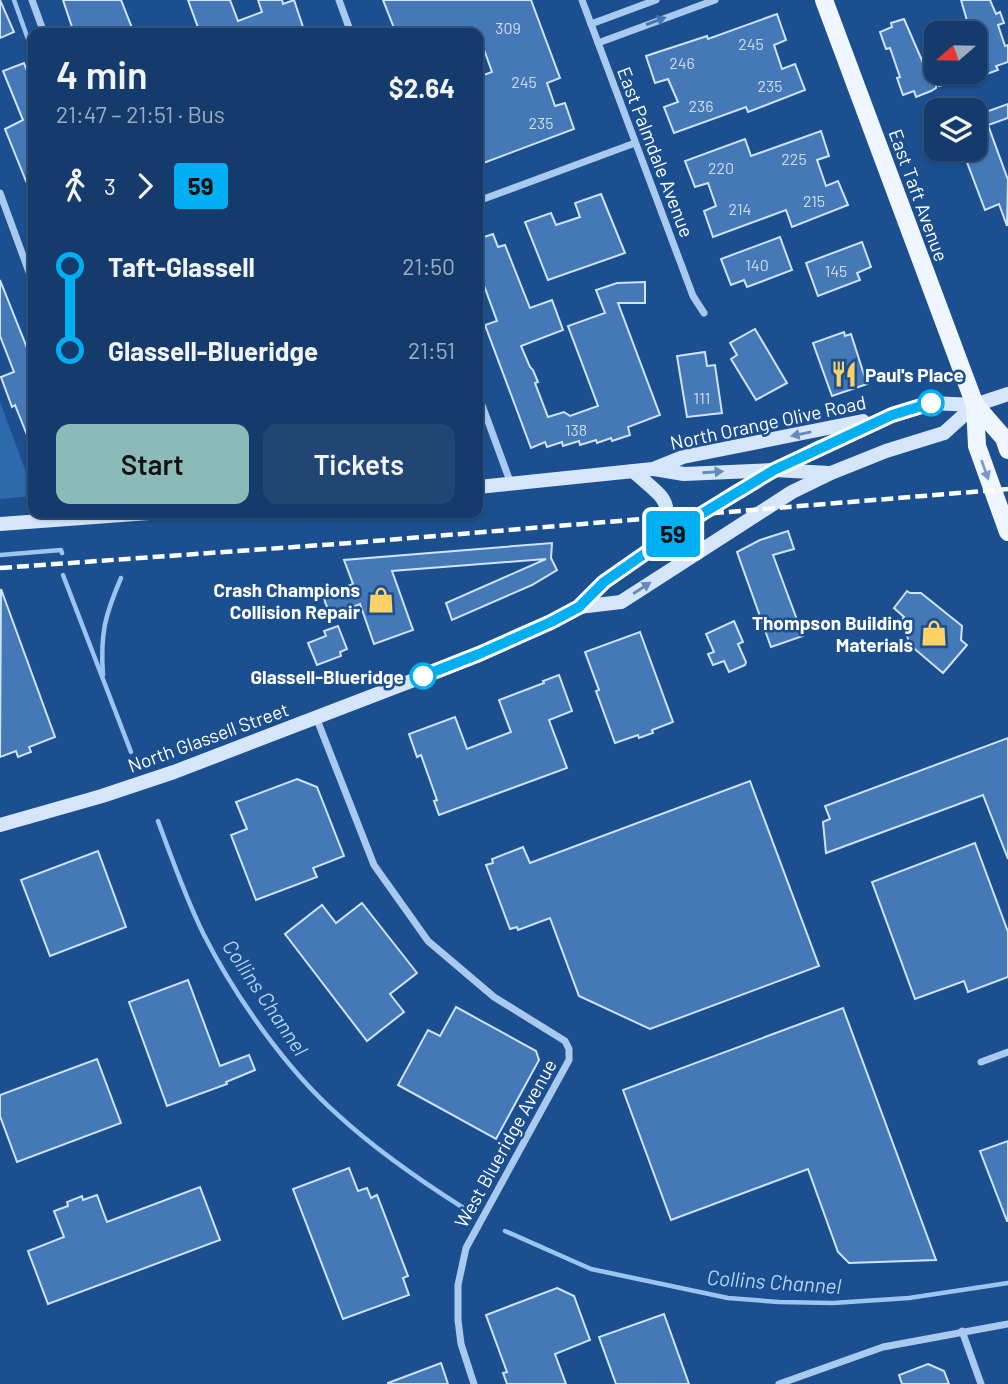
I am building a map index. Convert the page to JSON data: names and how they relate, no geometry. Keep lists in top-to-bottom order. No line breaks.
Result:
{"streets":{"main road":["East Taft Avenue","North Orange Olive Road","North Glassell Street"],"street":["East Palmdale Avenue","West Blueridge Avenue"]},"crossings":[["East Taft Avenue","North Glassell Street"],["North Orange Olive Road","North Glassell Street"],["North Glassell Street","West Blueridge Avenue"]],"water":["Collins Channel"],"places":{"restaurant":["Paul's Place"],"shop":["Crash Champions Collision Repair","Thompson Building Materials"],"other":["Glassell-Blueridge"]},"lines":["bus line 59"],"house_numbers":["309","245","246","245","235","236","235","225","220","215","214","140","145","111","138"],"north":"left","page":{"on_map":"59","heading":["4 min","21:47 – 21:51 · Bus","$2.64"],"legs":["3","59"],"list":[{"name":"Taft-Glassell","value":"21:50"},{"name":"Glassell-Blueridge","value":"21:51"}],"buttons":["Start","Tickets"]}}
